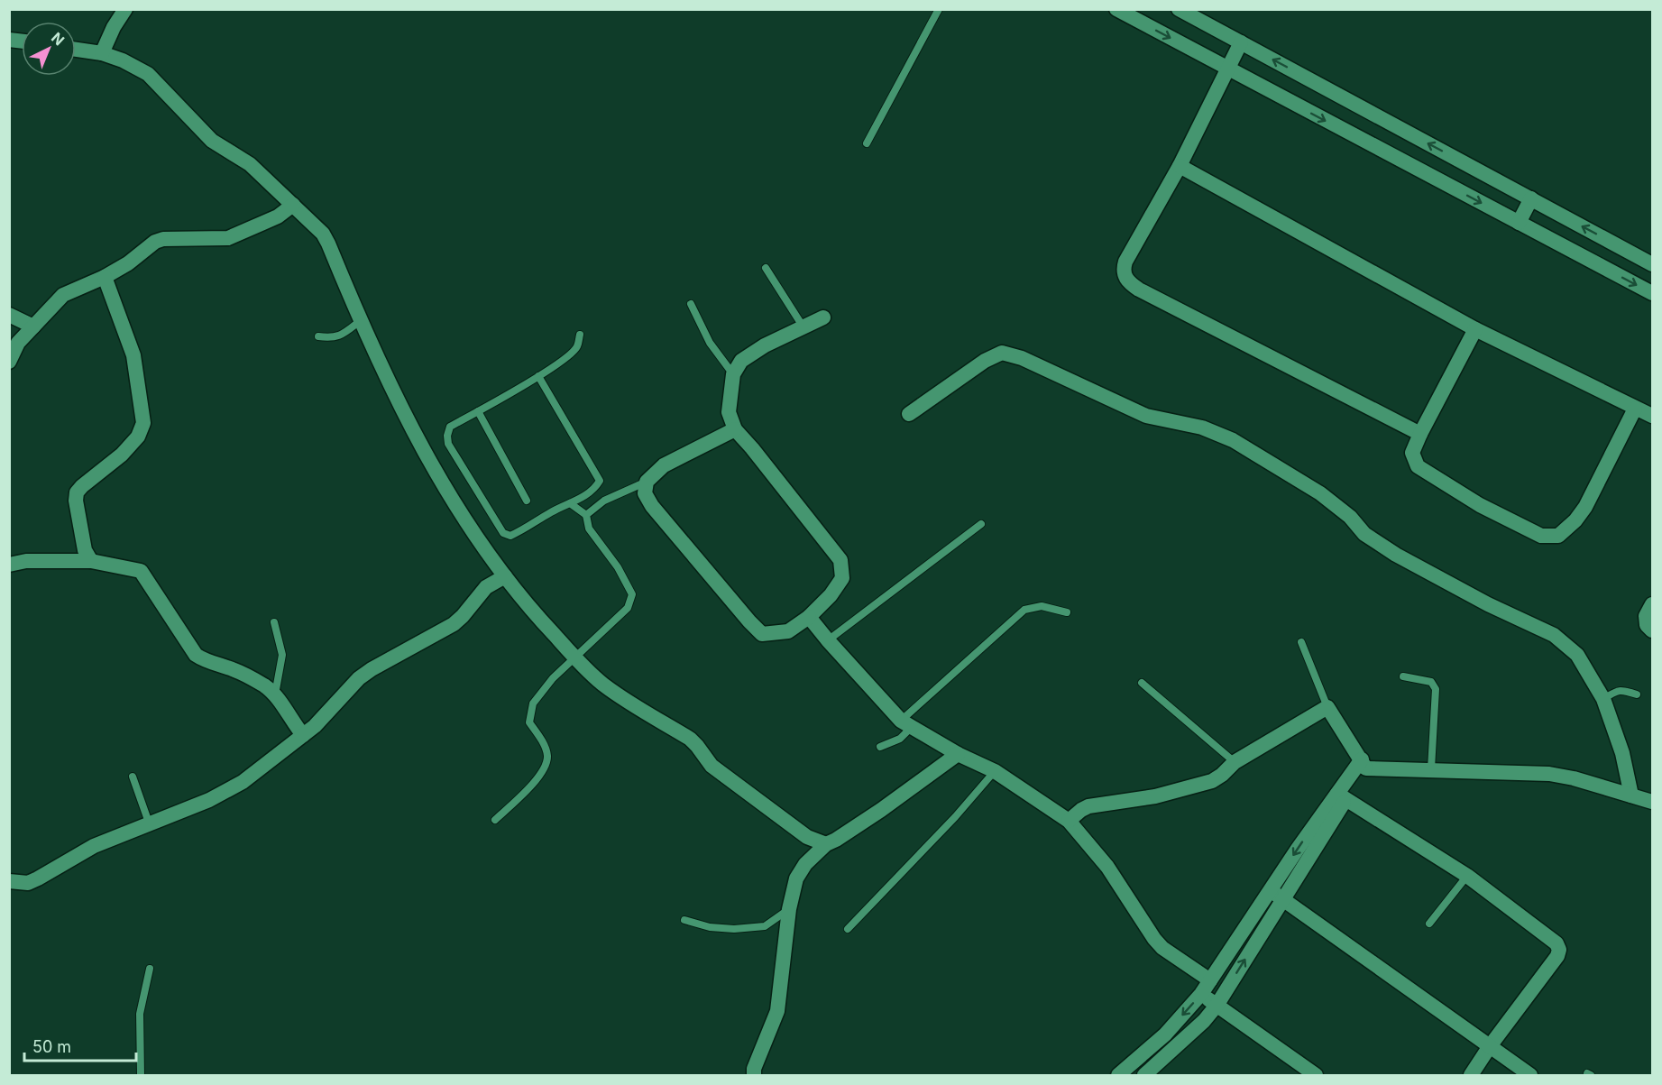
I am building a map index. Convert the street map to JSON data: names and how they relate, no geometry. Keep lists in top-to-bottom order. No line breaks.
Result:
{"scale_bar":"50 m","north":"top right"}
